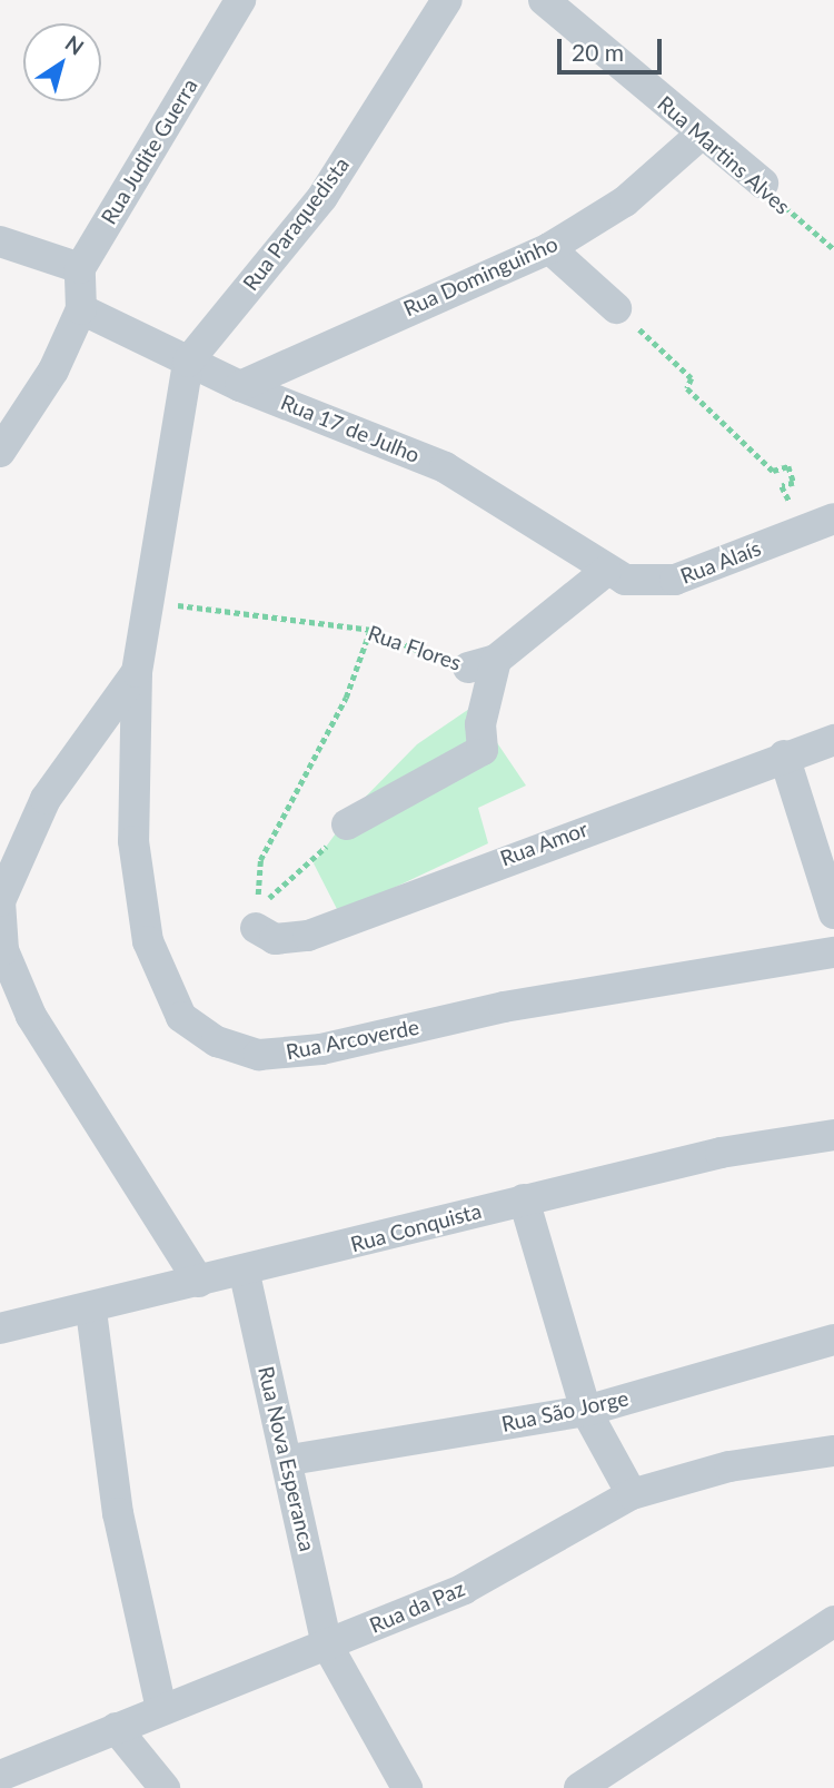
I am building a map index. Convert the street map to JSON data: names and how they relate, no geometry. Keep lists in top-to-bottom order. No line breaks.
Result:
{"streets":{"street":["Rua Judite Guerra","Rua Martins Alves","Rua Paraquedista","Rua Dominguinho","Rua 17 de Julho","Rua Alaís","Rua Amor","Rua Arcoverde","Rua Conquista","Rua São Jorge","Rua Nova Esperanca","Rua da Paz"],"path":["Rua Flores"]},"crossings":[["Rua Martins Alves","Rua Dominguinho"],["Rua Paraquedista","Rua 17 de Julho"],["Rua Paraquedista","Rua Arcoverde"],["Rua Dominguinho","Rua 17 de Julho"],["Rua 17 de Julho","Rua Alaís"],["Rua 17 de Julho","Rua Arcoverde"],["Rua Flores","Rua Arcoverde"],["Rua Conquista","Rua Nova Esperanca"],["Rua São Jorge","Rua Nova Esperanca"],["Rua Nova Esperanca","Rua da Paz"]],"scale_bar":"20 m","north":"top right"}
